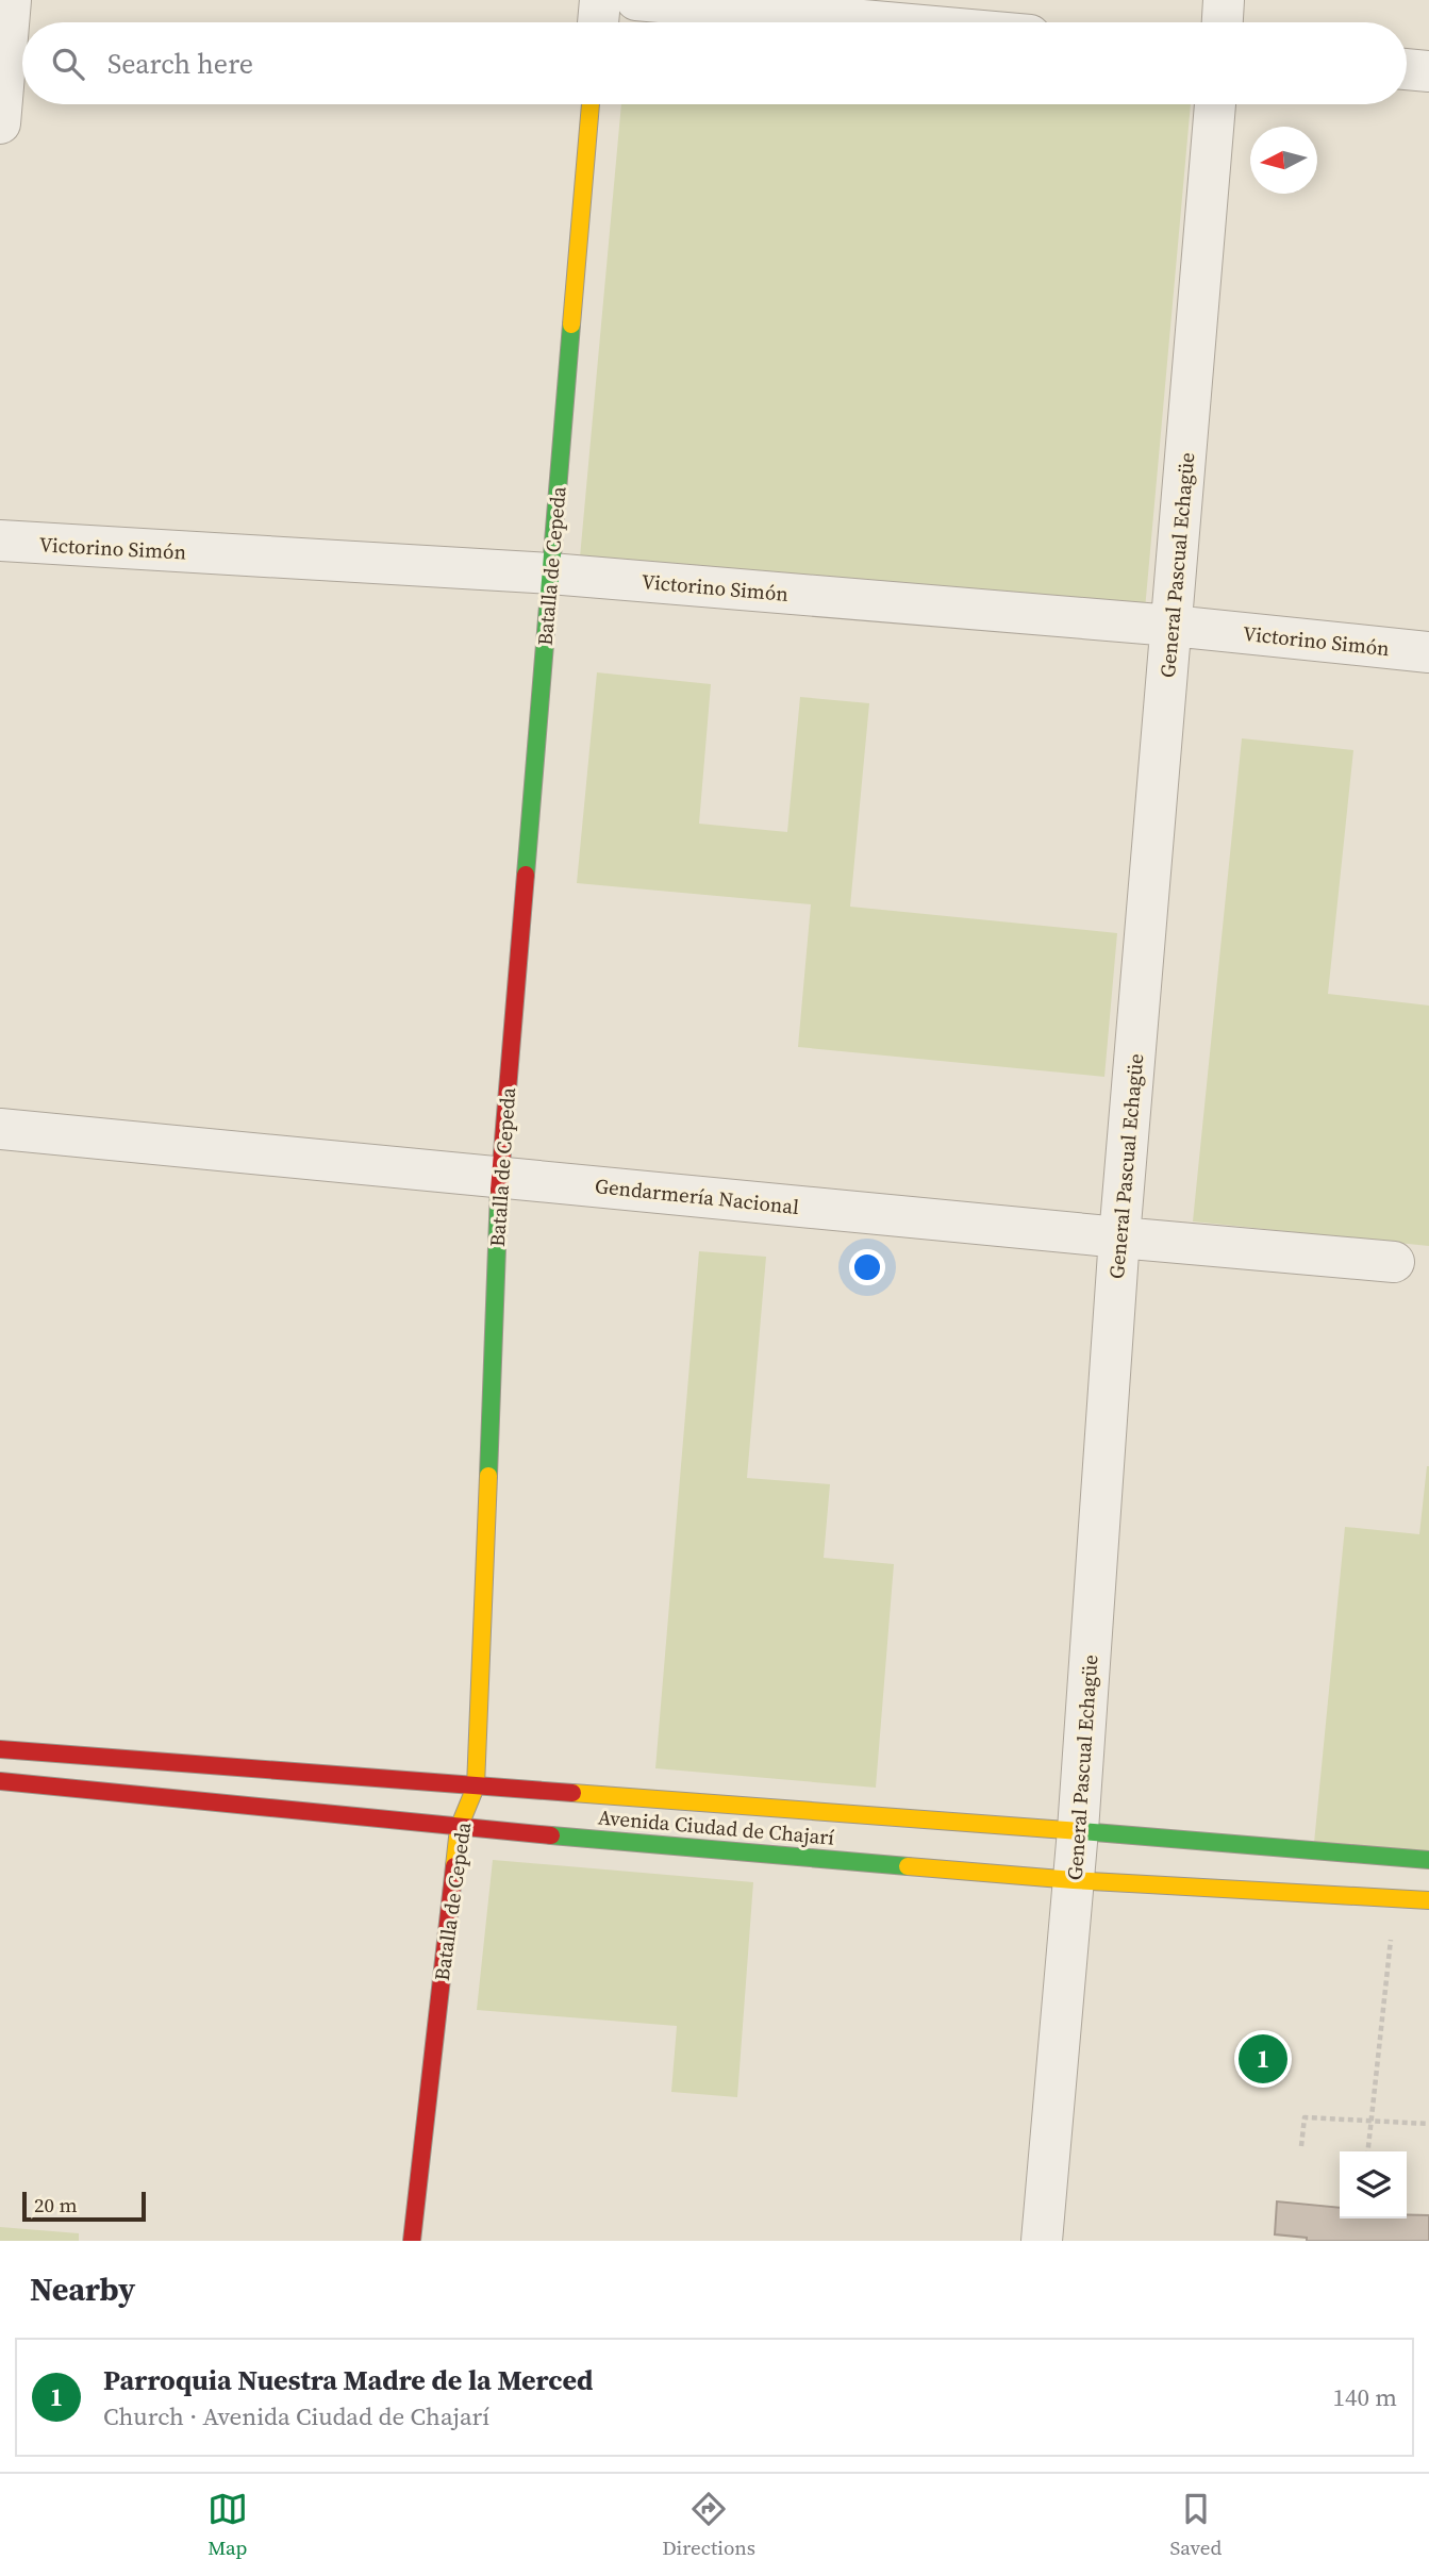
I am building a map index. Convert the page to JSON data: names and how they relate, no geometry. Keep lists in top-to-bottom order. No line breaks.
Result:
{"streets":{"main road":["Batalla de Cepeda","Avenida Ciudad de Chajarí"],"street":["Victorino Simón","General Pascual Echagüe","Gendarmería Nacional"]},"crossings":[["Victorino Simón","General Pascual Echagüe"],["Victorino Simón","Batalla de Cepeda"],["General Pascual Echagüe","Gendarmería Nacional"],["General Pascual Echagüe","Avenida Ciudad de Chajarí"],["Batalla de Cepeda","Gendarmería Nacional"],["Batalla de Cepeda","Avenida Ciudad de Chajarí"]],"scale_bar":"20 m","north":"left","page":{"search":"Search here","pins":"1","scale":"20 m","heading":"Nearby","list":[{"mark":"1","name":"Parroquia Nuestra Madre de la Merced","note":"Church · Avenida Ciudad de Chajarí","value":"140 m"}],"nav":["Map","Directions","Saved"]}}
